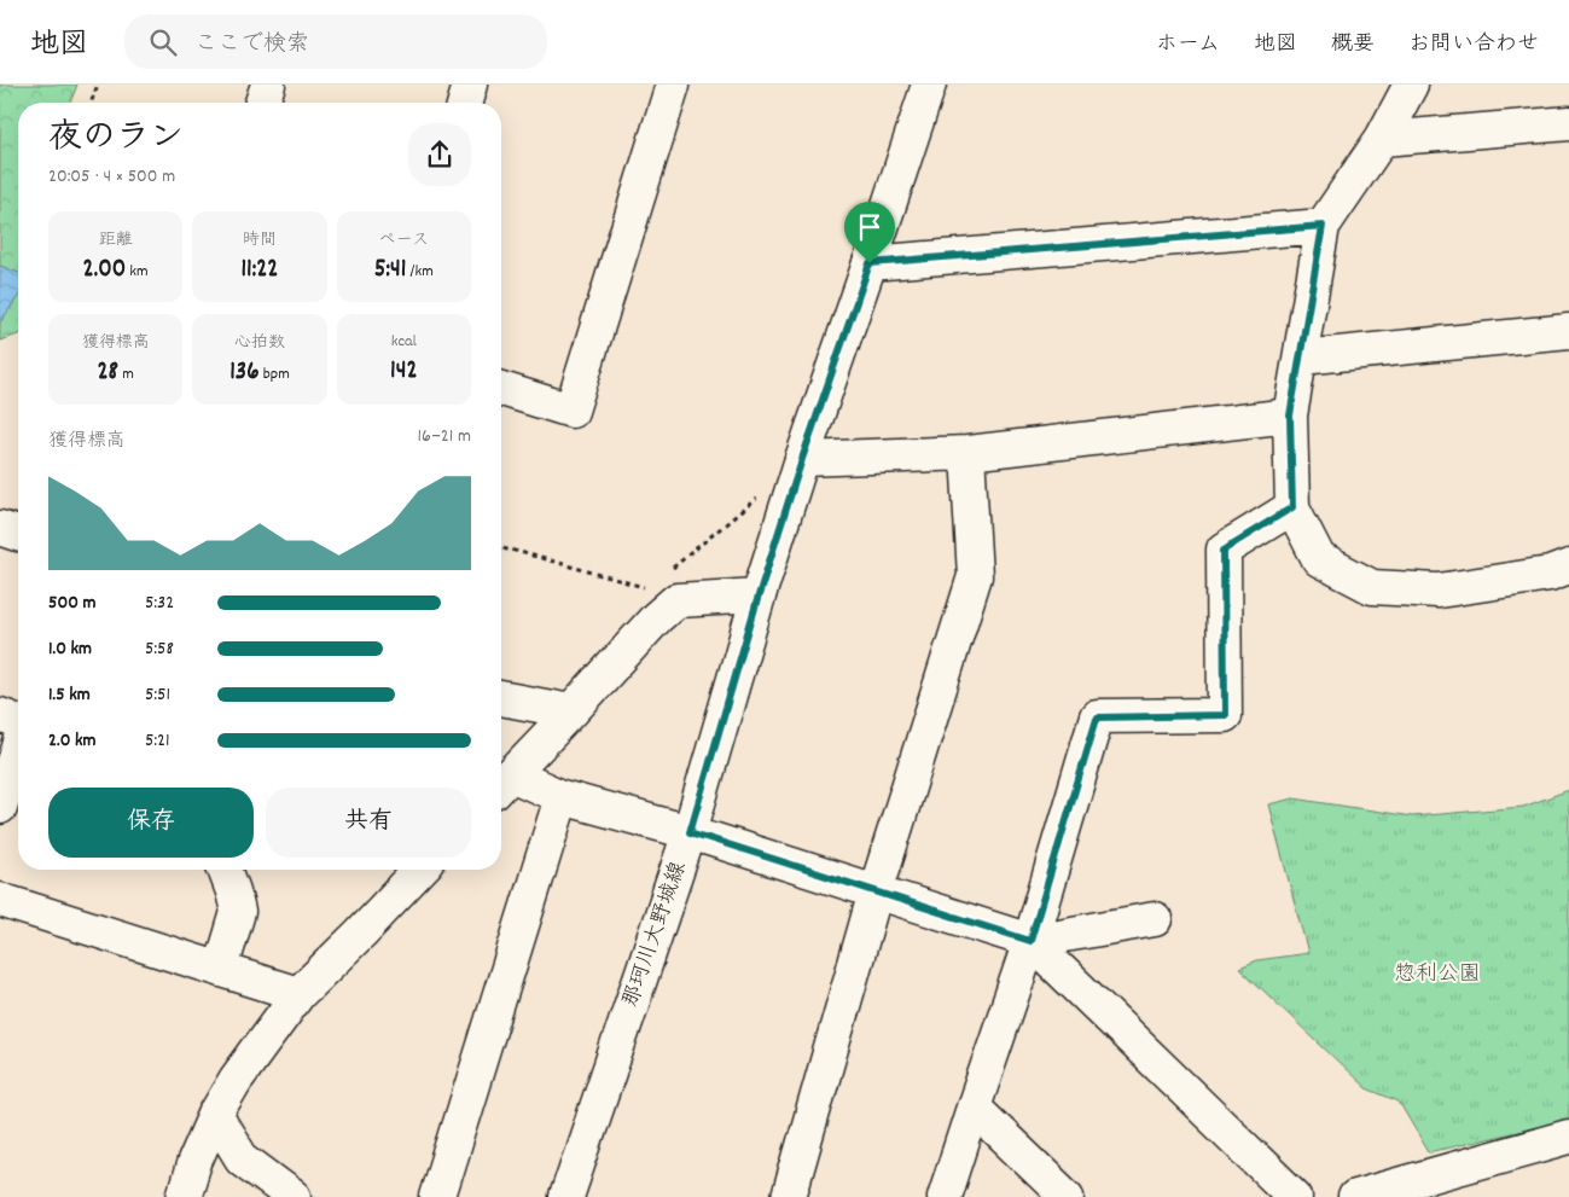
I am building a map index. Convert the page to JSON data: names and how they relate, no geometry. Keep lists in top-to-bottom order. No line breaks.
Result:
{"streets":{"street":["那珂川大野城線"]},"parks":["惣利公園"],"page":{"header":"地図","search":"ここで検索","nav":["ホーム","地図","概要","お問い合わせ"],"heading":["夜のラン","20:05 · 4 × 500 m"],"stats":[["距離","2.00 km"],["時間","11:22"],["ペース","5:41 /km"],["獲得標高","28 m"],["心拍数","136 bpm"],["kcal","142"]],"chart":["獲得標高","16–21 m"],"list":[{"name":"500 m","note":"5:32"},{"name":"1.0 km","note":"5:58"},{"name":"1.5 km","note":"5:51"},{"name":"2.0 km","note":"5:21"}],"buttons":["保存","共有"]}}
